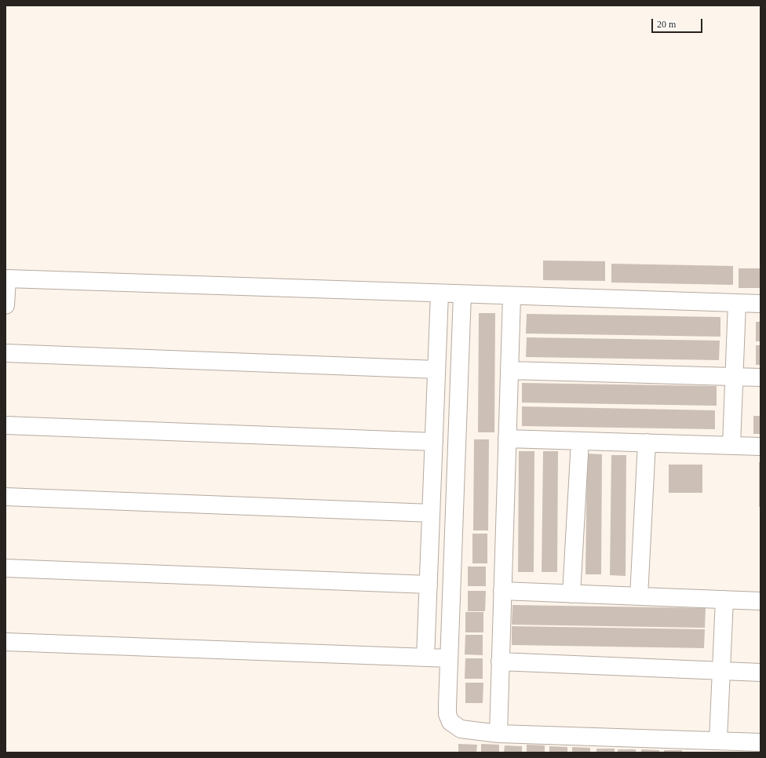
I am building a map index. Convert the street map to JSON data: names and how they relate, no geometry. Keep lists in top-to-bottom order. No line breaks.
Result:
{"scale_bar":"20 m"}
